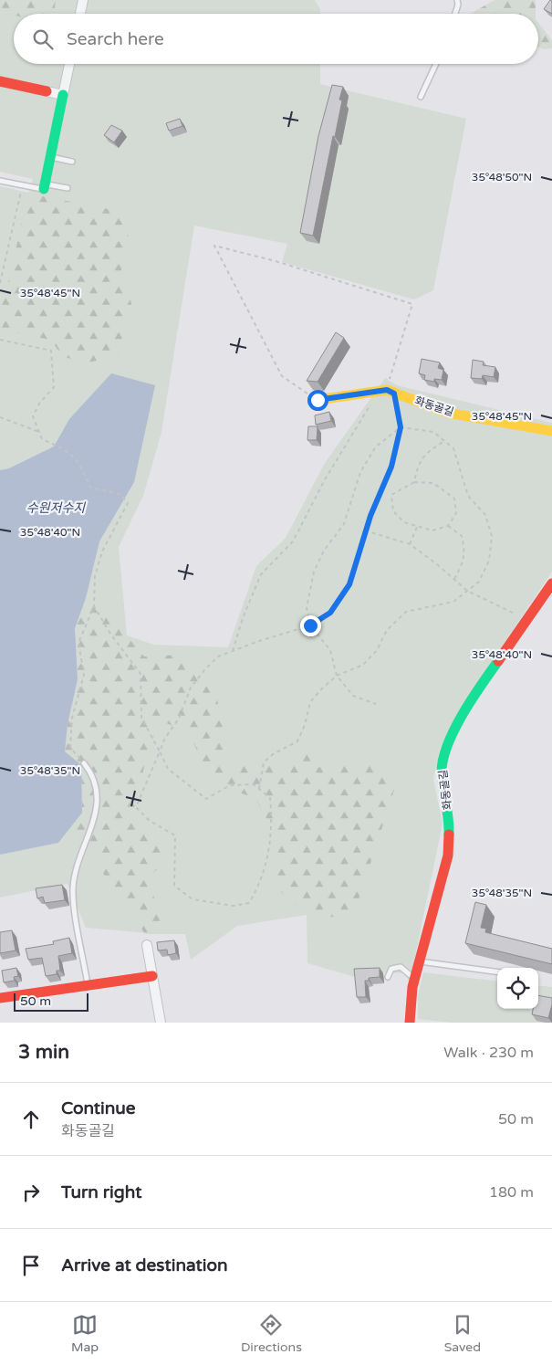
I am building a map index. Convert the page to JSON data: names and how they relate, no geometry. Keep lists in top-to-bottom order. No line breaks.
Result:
{"streets":{"street":["화동골길"]},"water":["수원저수지"],"scale_bar":"50 m","page":{"search":"Search here","scale":"50 m","heading":["3 min","Walk · 230 m"],"list":[["Continue","화동골길","50 m"],["Turn right","180 m"],"Arrive at destination"],"nav":["Map","Directions","Saved"]},"coordinates":["35°48'50\"N","35°48'45\"N","35°48'40\"N","35°48'35\"N"]}
